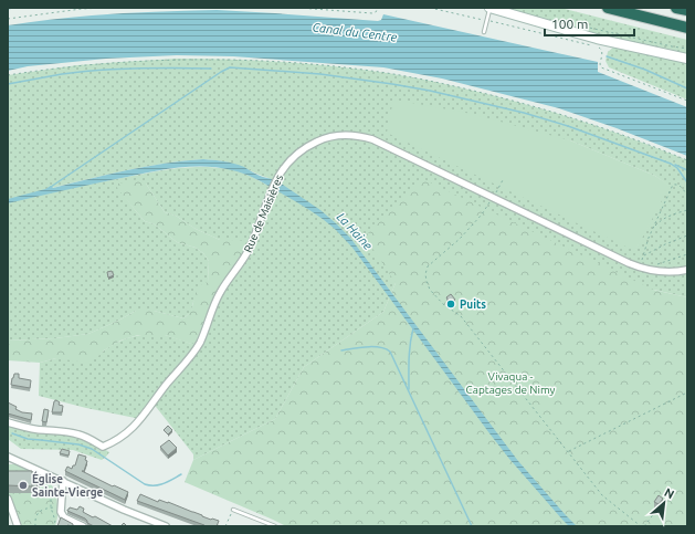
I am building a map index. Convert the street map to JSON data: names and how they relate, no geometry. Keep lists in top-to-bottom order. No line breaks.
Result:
{"streets":{"street":["Rue de Maisières"]},"water":["Canal du Centre","La Haine"],"parks":["Vivaqua - Captages de Nimy"],"places":["Puits","Église Sainte-Vierge"],"scale_bar":"100 m","north":"top right"}
